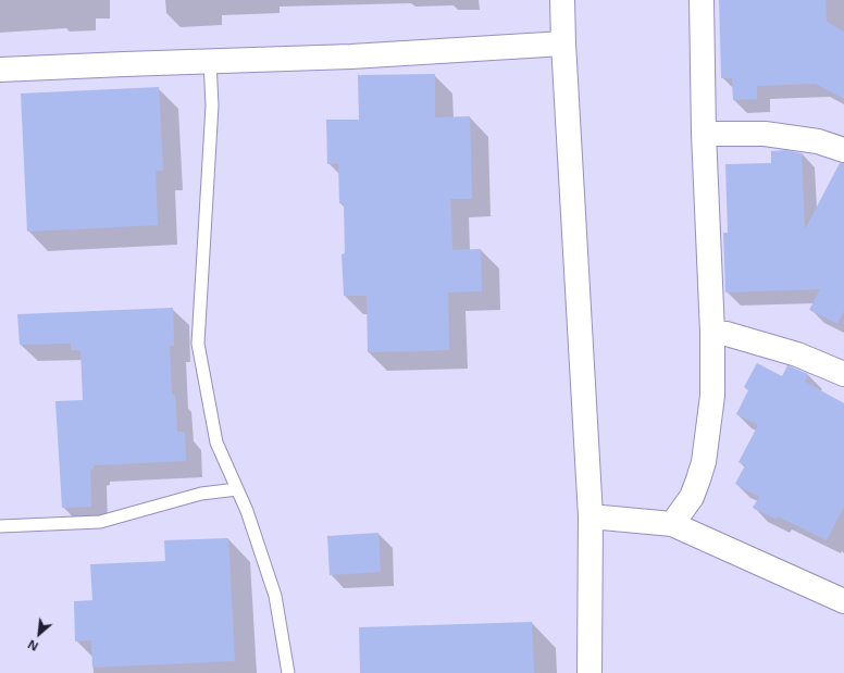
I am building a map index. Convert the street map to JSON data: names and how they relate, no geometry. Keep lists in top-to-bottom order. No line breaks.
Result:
{"north":"bottom left"}
